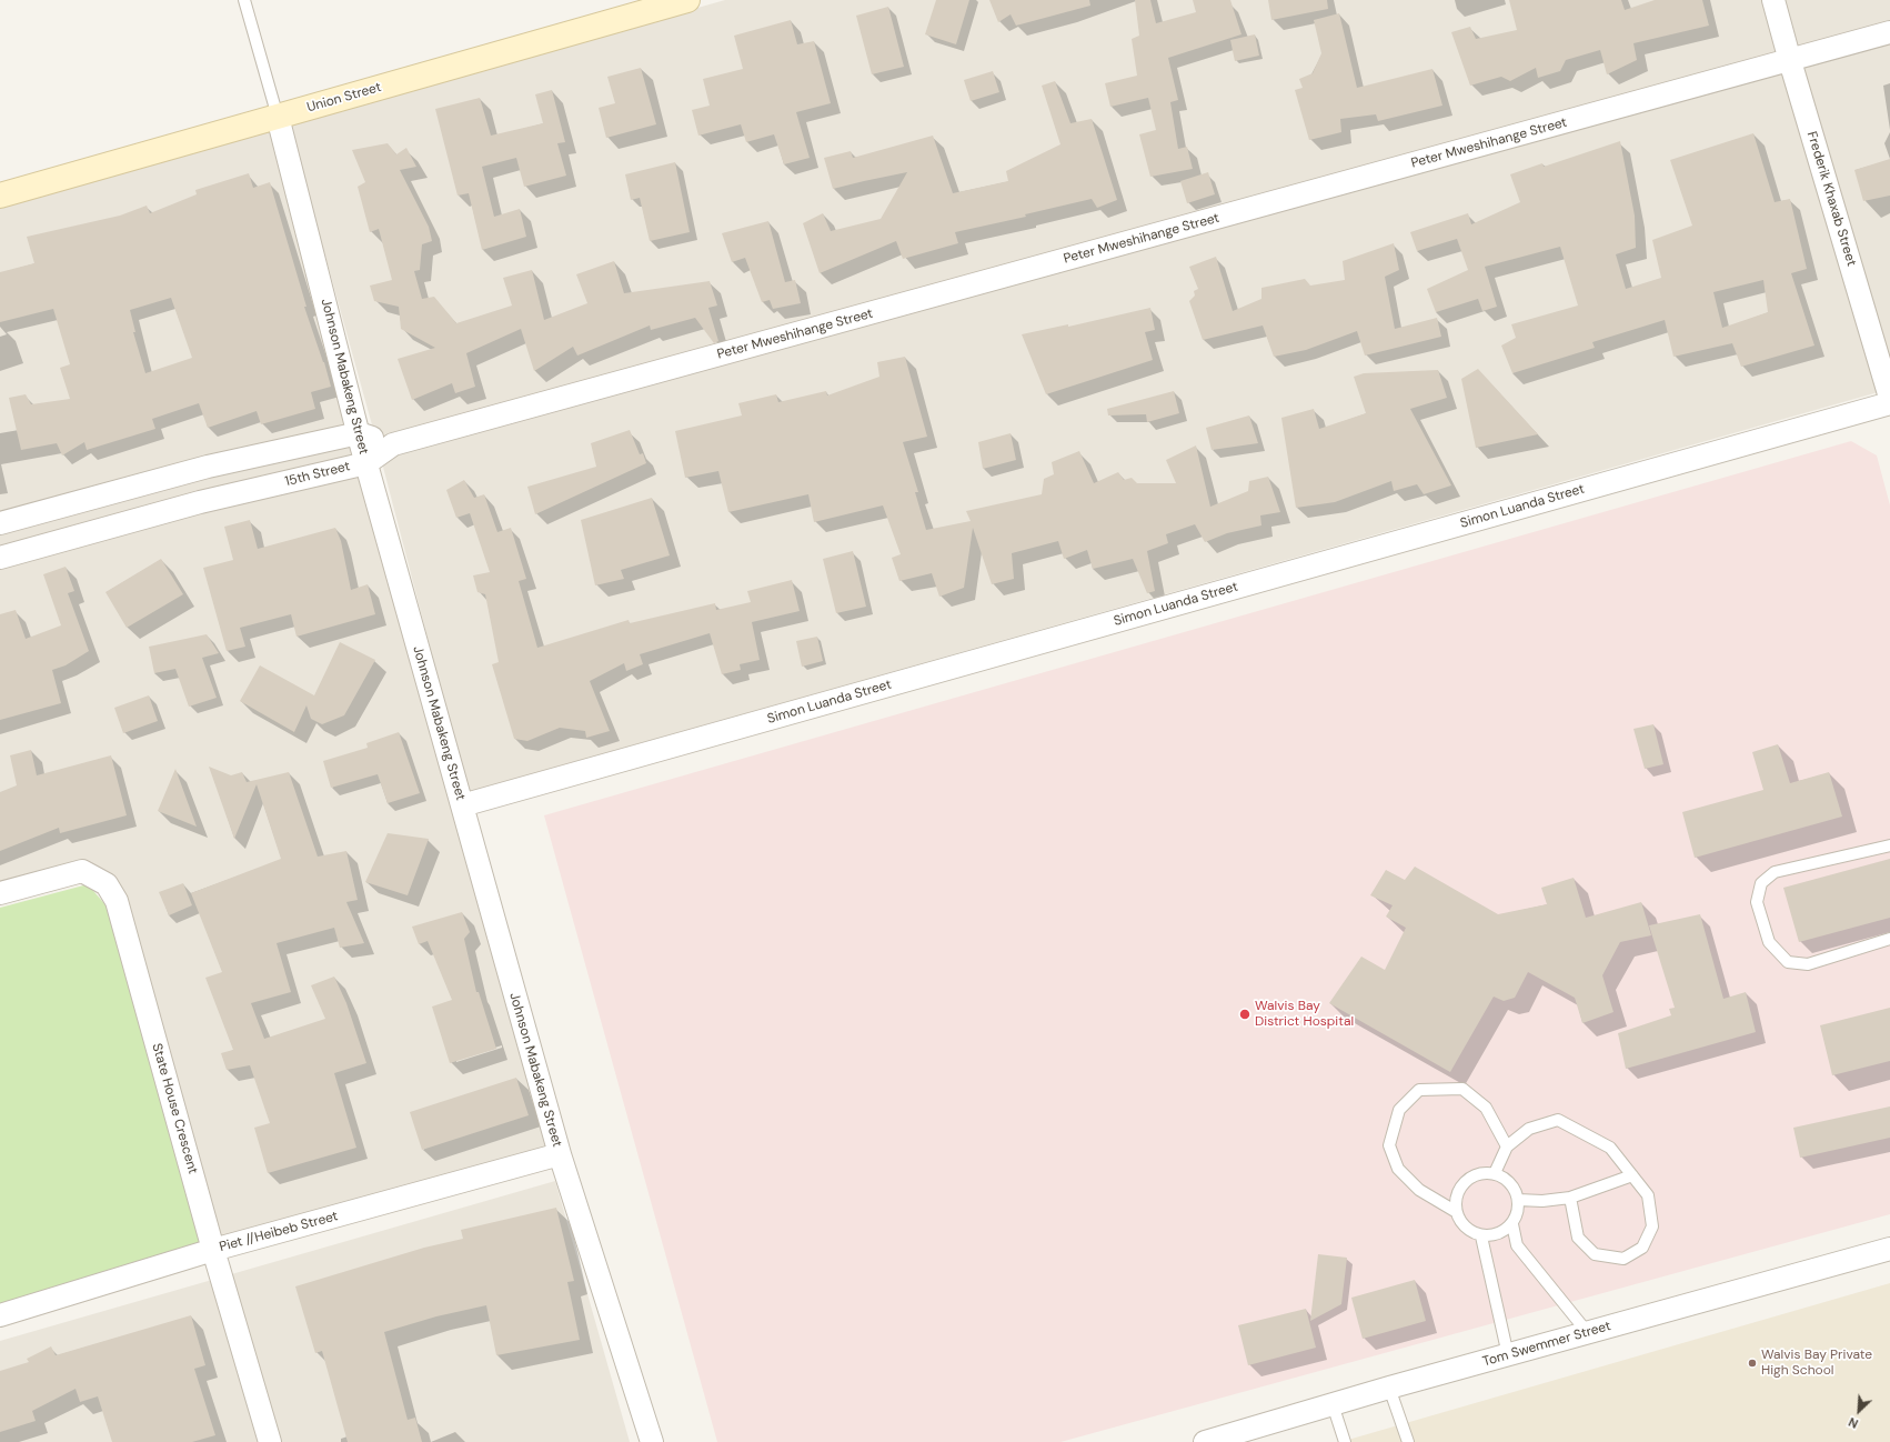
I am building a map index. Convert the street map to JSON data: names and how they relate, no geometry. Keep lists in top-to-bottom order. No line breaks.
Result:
{"streets":{"main road":["Union Street"],"street":["Peter Mweshihange Street","Frederik Khaxab Street","Johnson Mabakeng Street","15th Street","Simon Luanda Street","State House Crescent","Piet //Heibeb Street","Tom Swemmer Street"]},"crossings":[["Union Street","Johnson Mabakeng Street"],["Peter Mweshihange Street","Frederik Khaxab Street"],["Peter Mweshihange Street","15th Street"],["Johnson Mabakeng Street","15th Street"],["Johnson Mabakeng Street","Simon Luanda Street"],["Johnson Mabakeng Street","Piet //Heibeb Street"],["State House Crescent","Piet //Heibeb Street"]],"places":["Walvis Bay District Hospital","Walvis Bay Private High School"],"north":"bottom left"}
